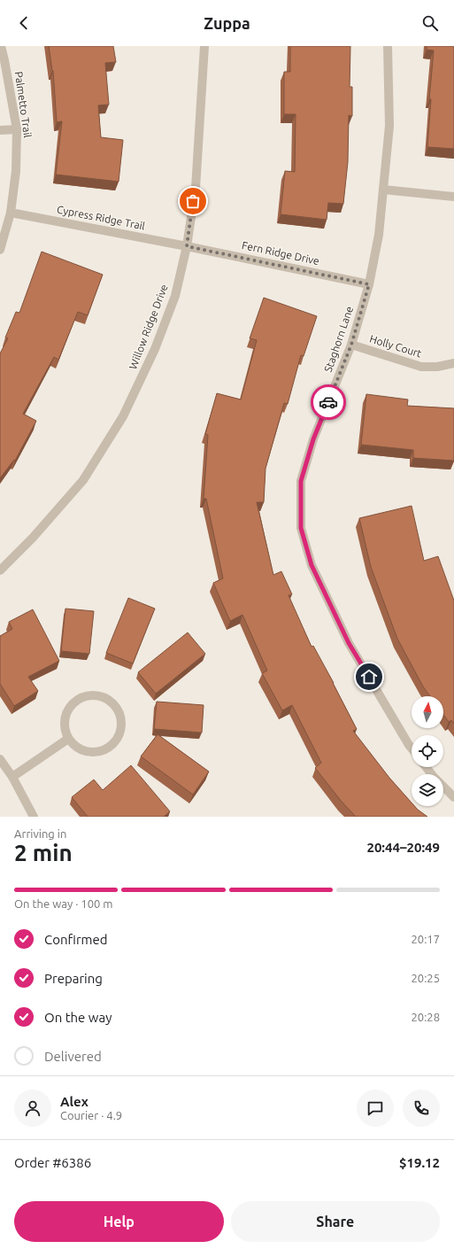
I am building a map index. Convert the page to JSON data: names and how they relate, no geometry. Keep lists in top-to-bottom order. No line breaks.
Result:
{"streets":{"street":["Palmetto Trail","Cypress Ridge Trail","Fern Ridge Drive","Willow Ridge Drive","Staghorn Lane","Holly Court"]},"crossings":[["Palmetto Trail","Cypress Ridge Trail"],["Cypress Ridge Trail","Fern Ridge Drive"],["Cypress Ridge Trail","Willow Ridge Drive"],["Fern Ridge Drive","Willow Ridge Drive"],["Fern Ridge Drive","Staghorn Lane"],["Staghorn Lane","Holly Court"]],"north":"top","page":{"header":"Zuppa","heading":["2 min","Arriving in","20:44–20:49"],"panel":["Alex","Courier · 4.9","Order #6386","$19.12"],"bar":"On the way · 100 m","list":[["Confirmed","20:17"],["Preparing","20:25"],["On the way","20:28"],"Delivered"],"buttons":["Help","Share"]}}
